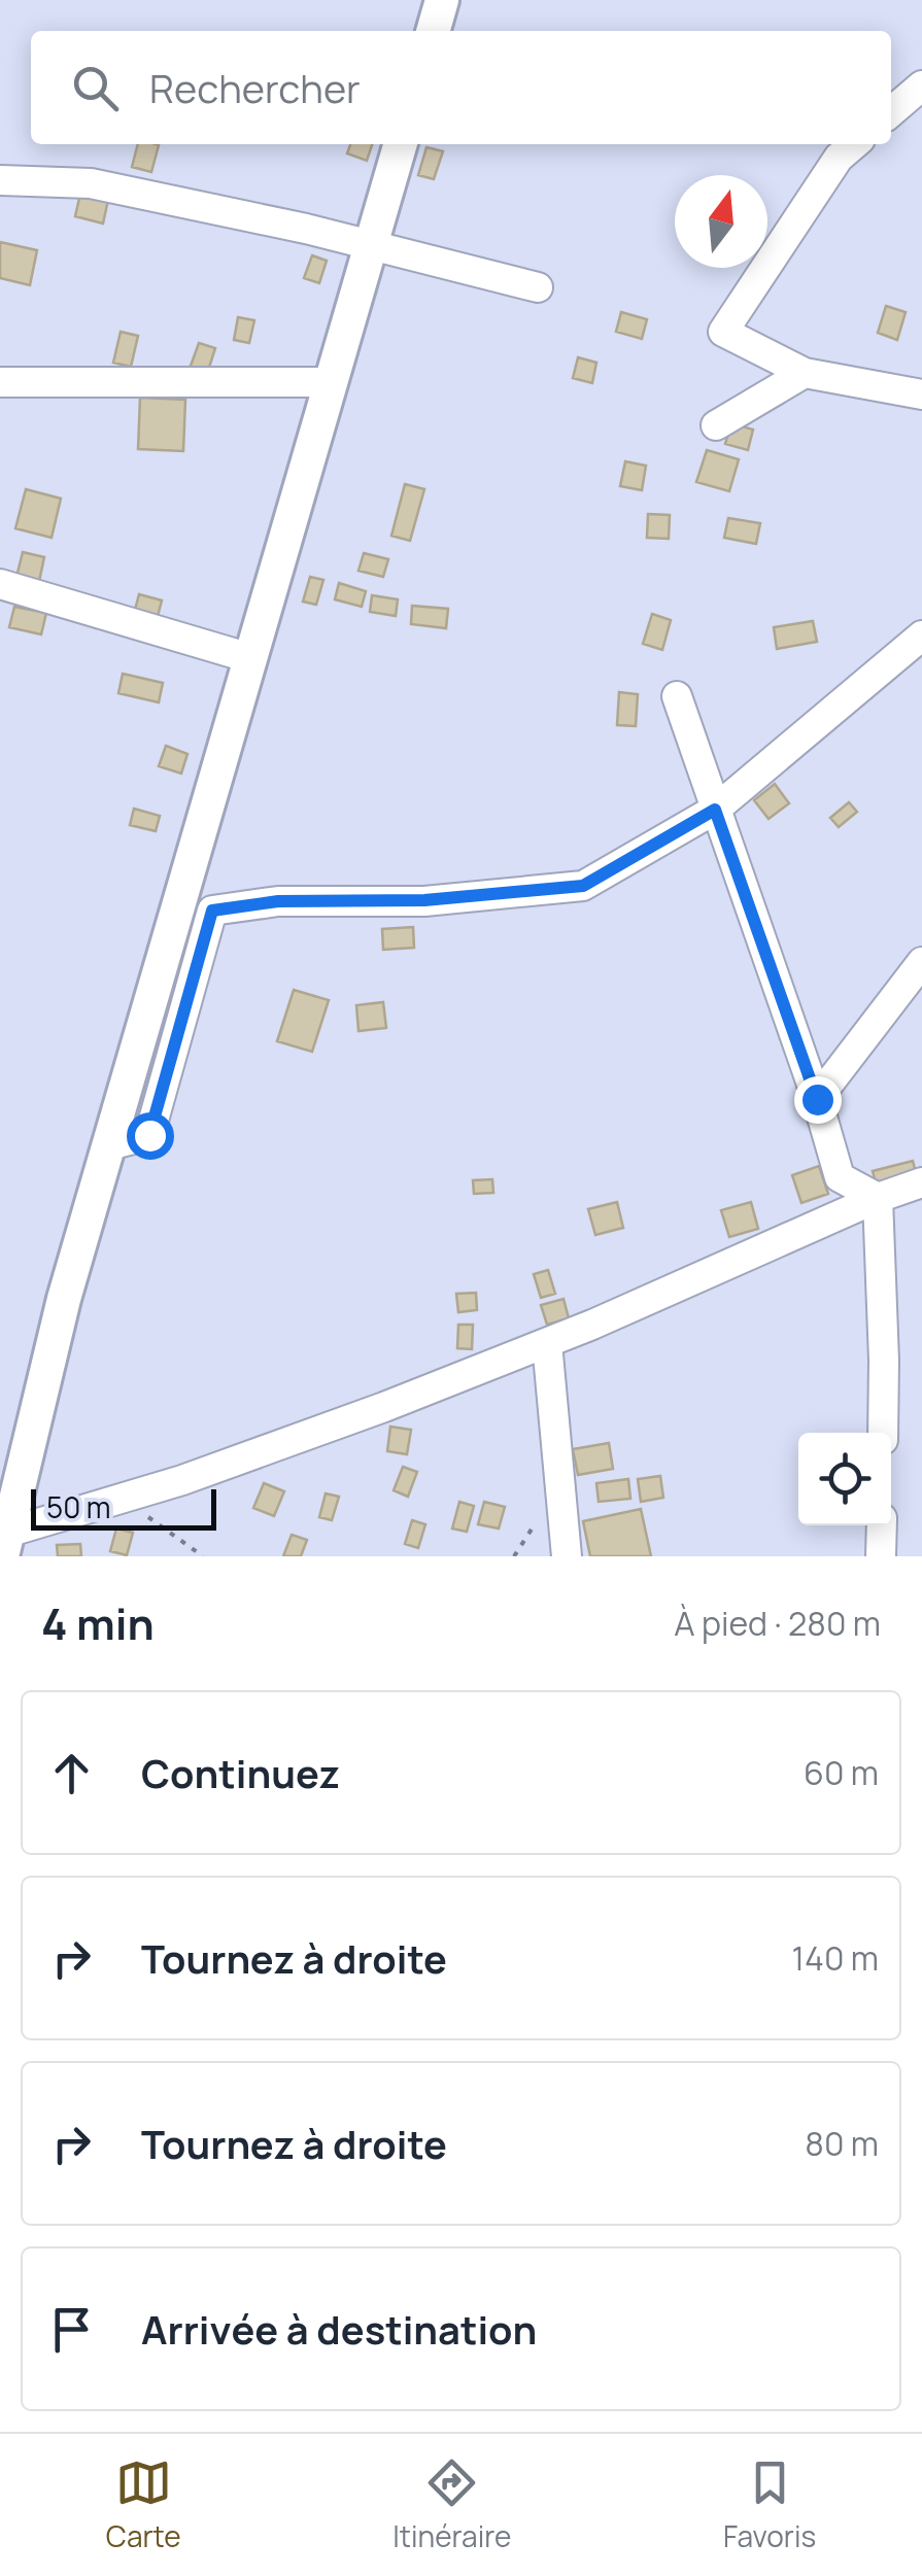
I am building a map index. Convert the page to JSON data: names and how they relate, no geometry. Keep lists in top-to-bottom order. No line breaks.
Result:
{"scale_bar":"50 m","north":"top","page":{"search":"Rechercher","scale":"50 m","heading":["4 min","À pied · 280 m"],"list":[["Continuez","60 m"],["Tournez à droite","140 m"],["Tournez à droite","80 m"],"Arrivée à destination"],"nav":["Carte","Itinéraire","Favoris"]}}
